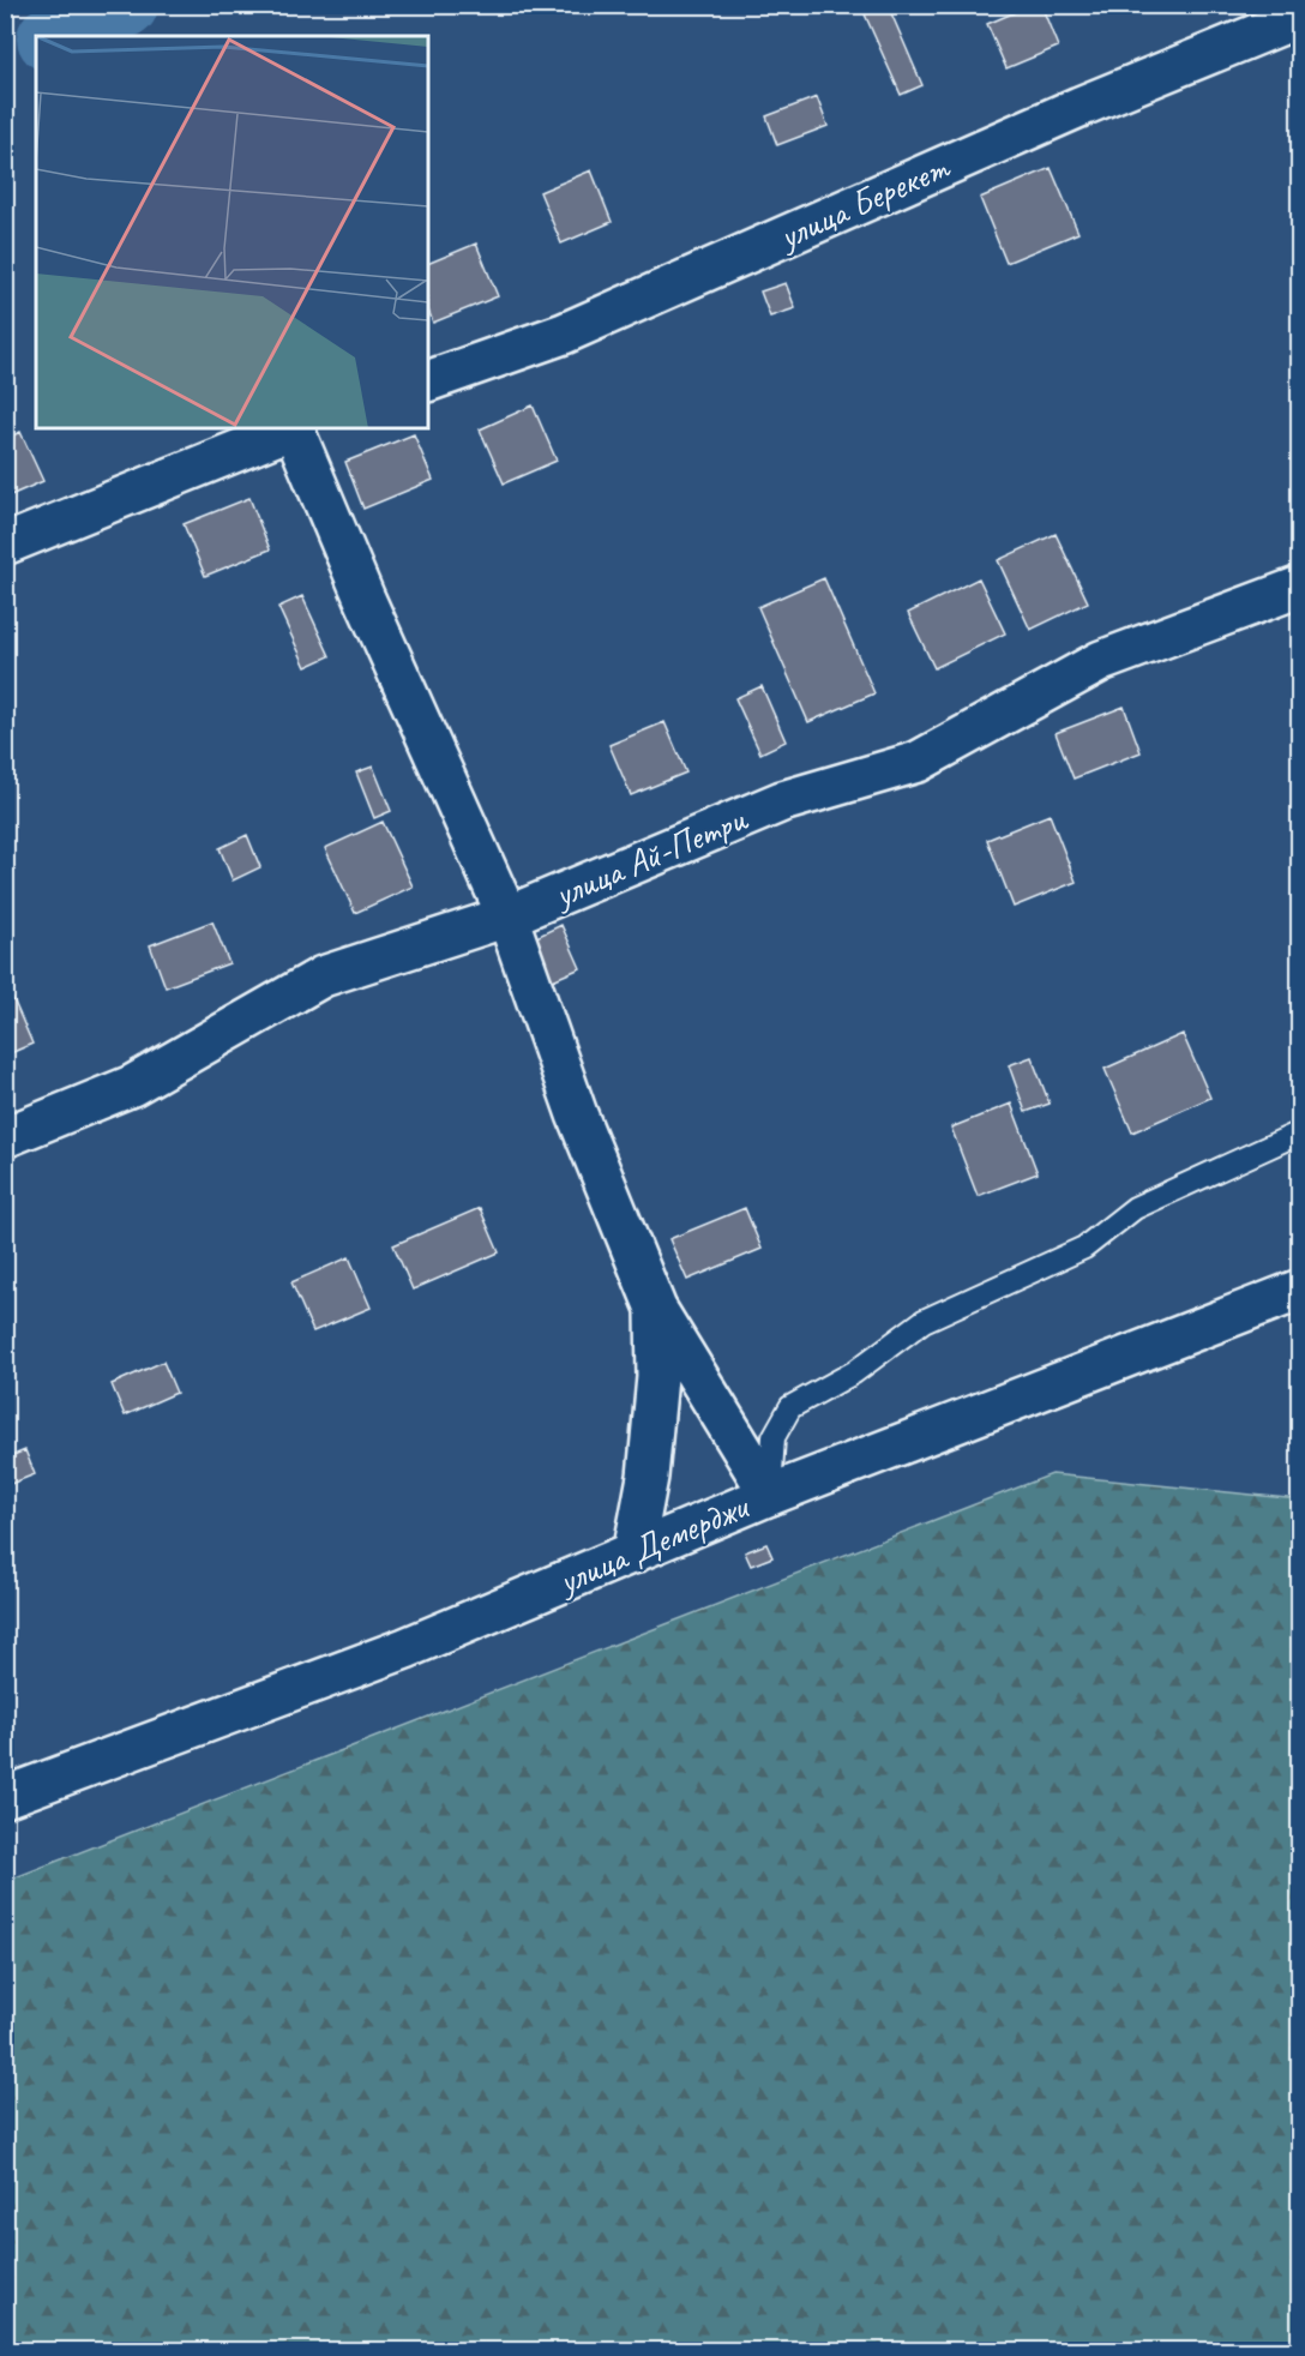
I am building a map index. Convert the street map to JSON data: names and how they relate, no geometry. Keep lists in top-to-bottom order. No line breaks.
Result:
{"streets":{"street":["улица Берекет","улица Ай-Петри","улица Демерджи"]}}
